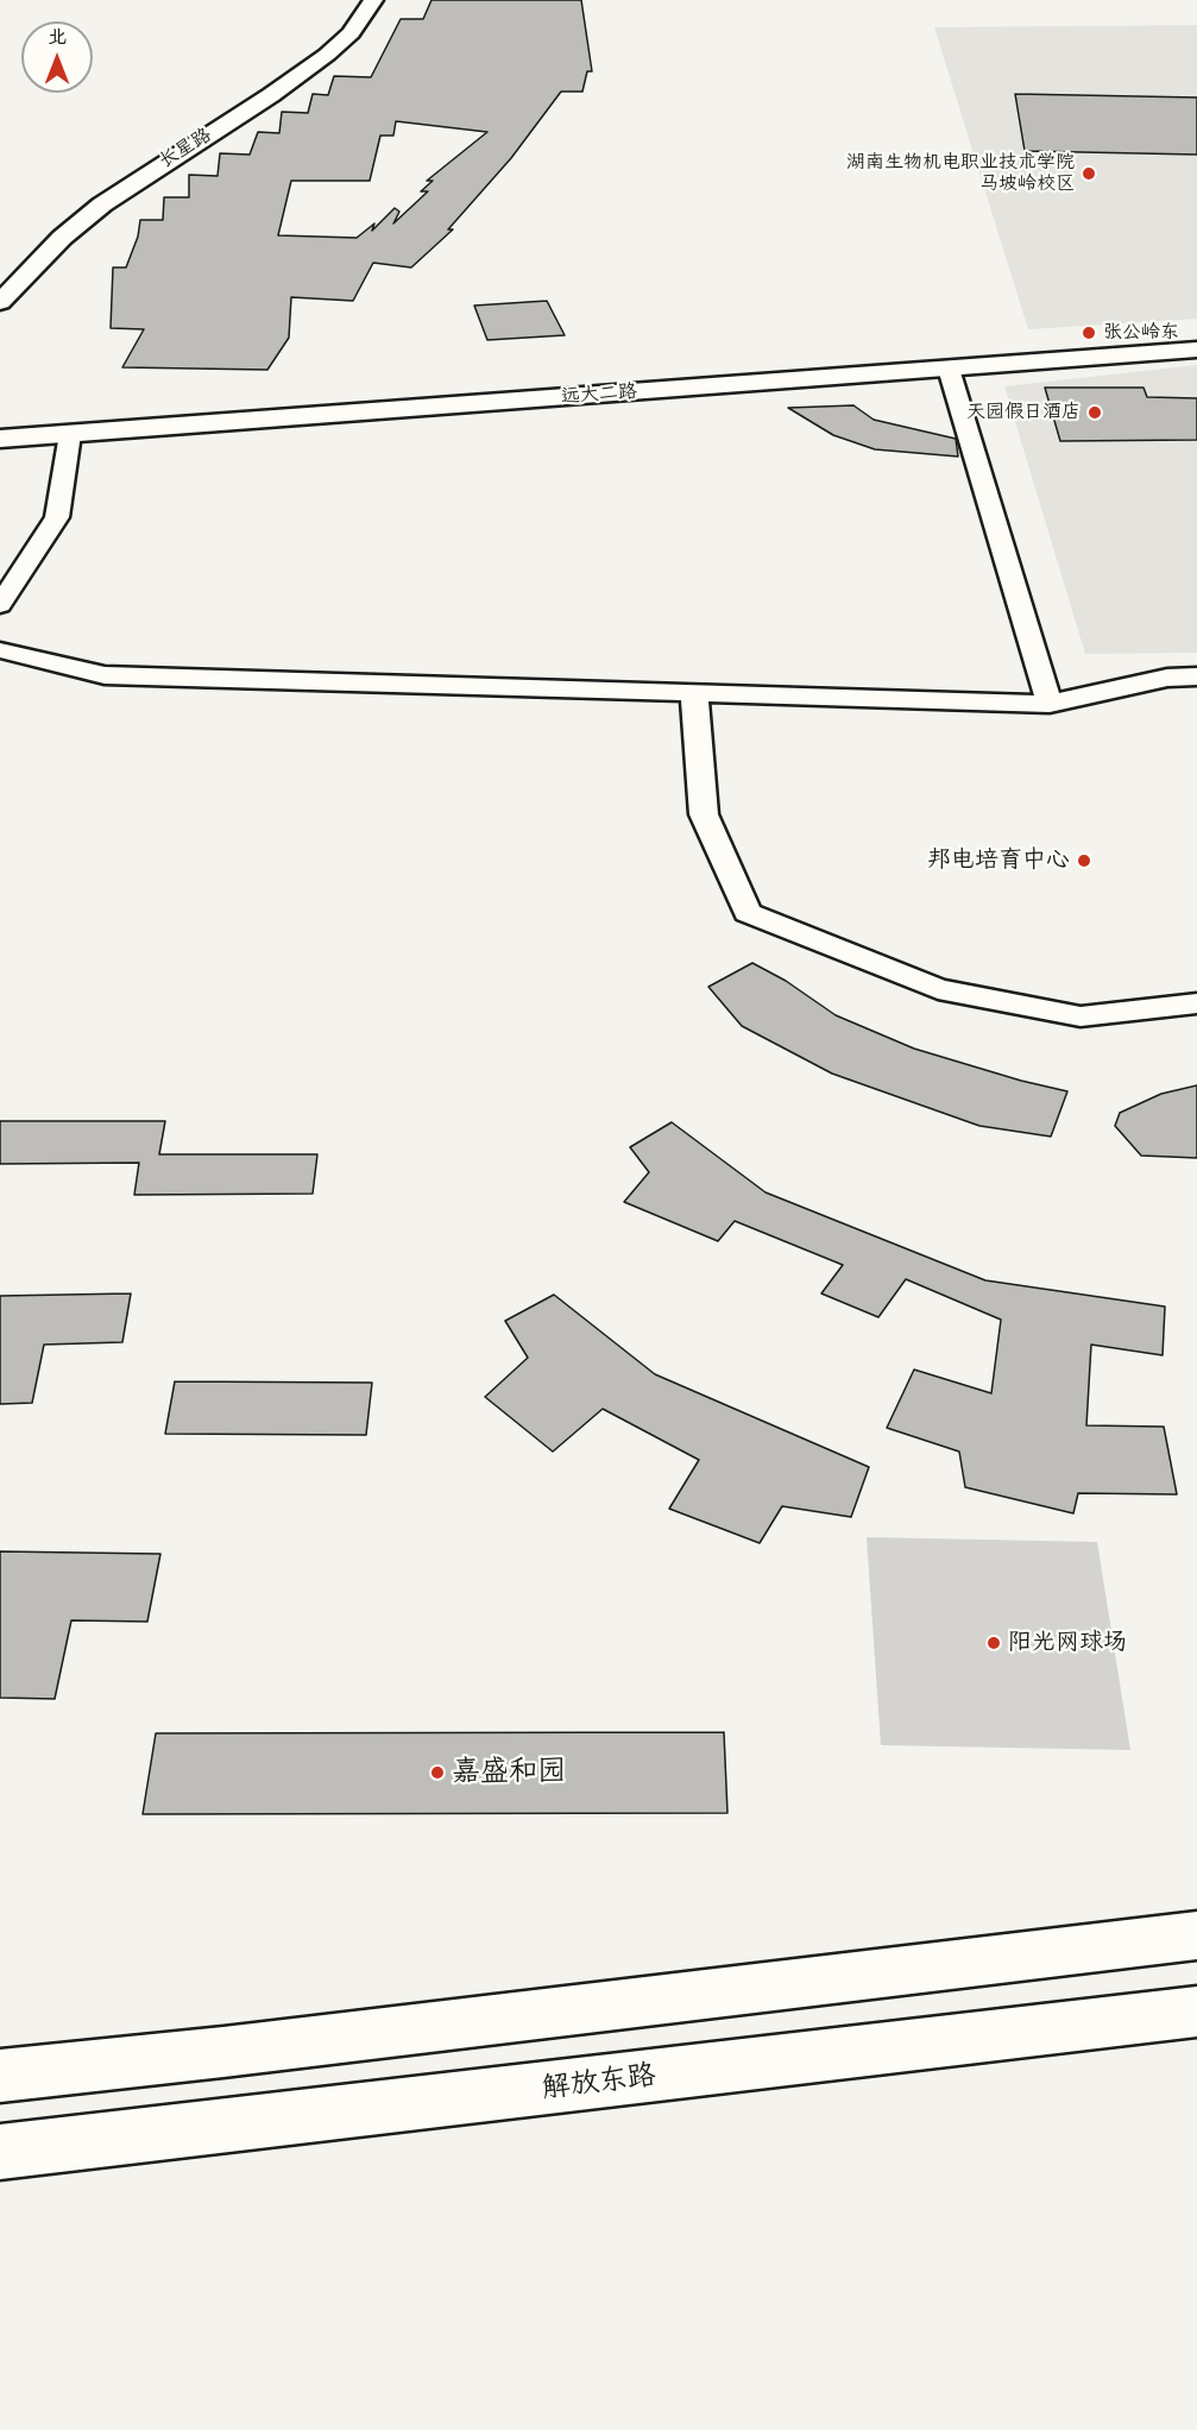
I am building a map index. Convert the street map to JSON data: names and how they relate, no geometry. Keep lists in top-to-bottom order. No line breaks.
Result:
{"streets":{"main road":["长星路","远大二路","解放东路"]},"places":["湖南生物机电职业技术学院 马坡岭校区","张公岭东","天园假日酒店","邦电培育中心","阳光网球场","嘉盛和园"],"north":"top"}
